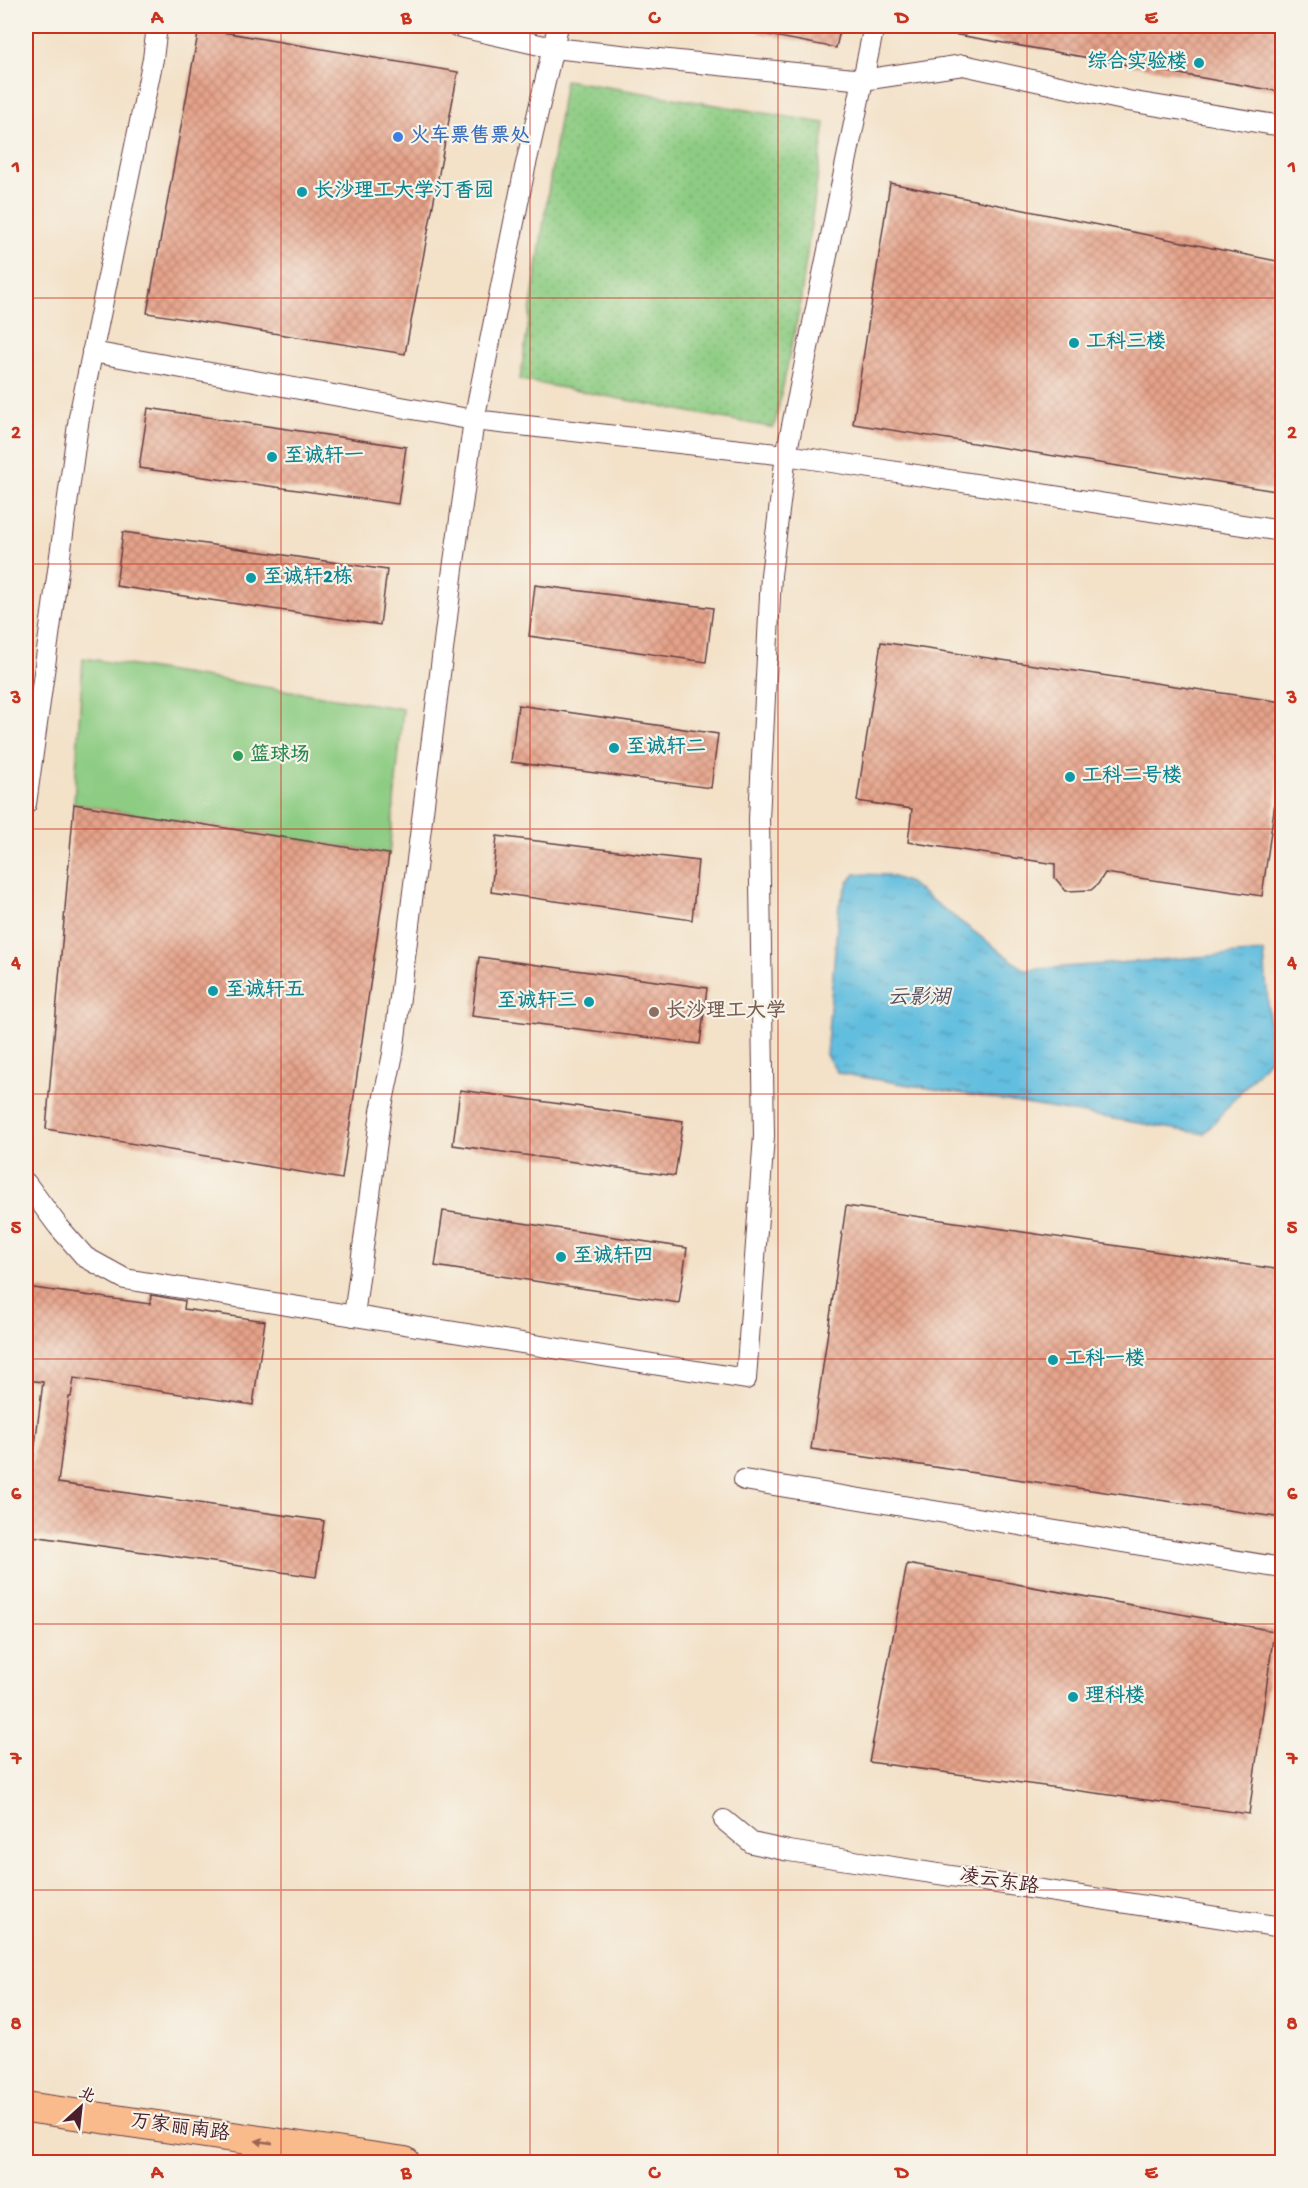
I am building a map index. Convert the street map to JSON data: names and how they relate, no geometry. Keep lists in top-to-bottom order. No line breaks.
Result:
{"streets":{"main road":["万家丽南路"],"street":["凌云东路"]},"one_way":["万家丽南路"],"water":["云影湖"],"places":["综合实验楼","火车票售票处","长沙理工大学汀香园","工科三楼","至诚轩一","至诚轩2栋","至诚轩二","篮球场","工科二号楼","至诚轩五","至诚轩三","长沙理工大学","至诚轩四","工科一楼","理科楼"],"north":"top right","grid":{"columns":["A","B","C","D","E"],"rows":["1","2","3","4","5","6","7","8"]}}
